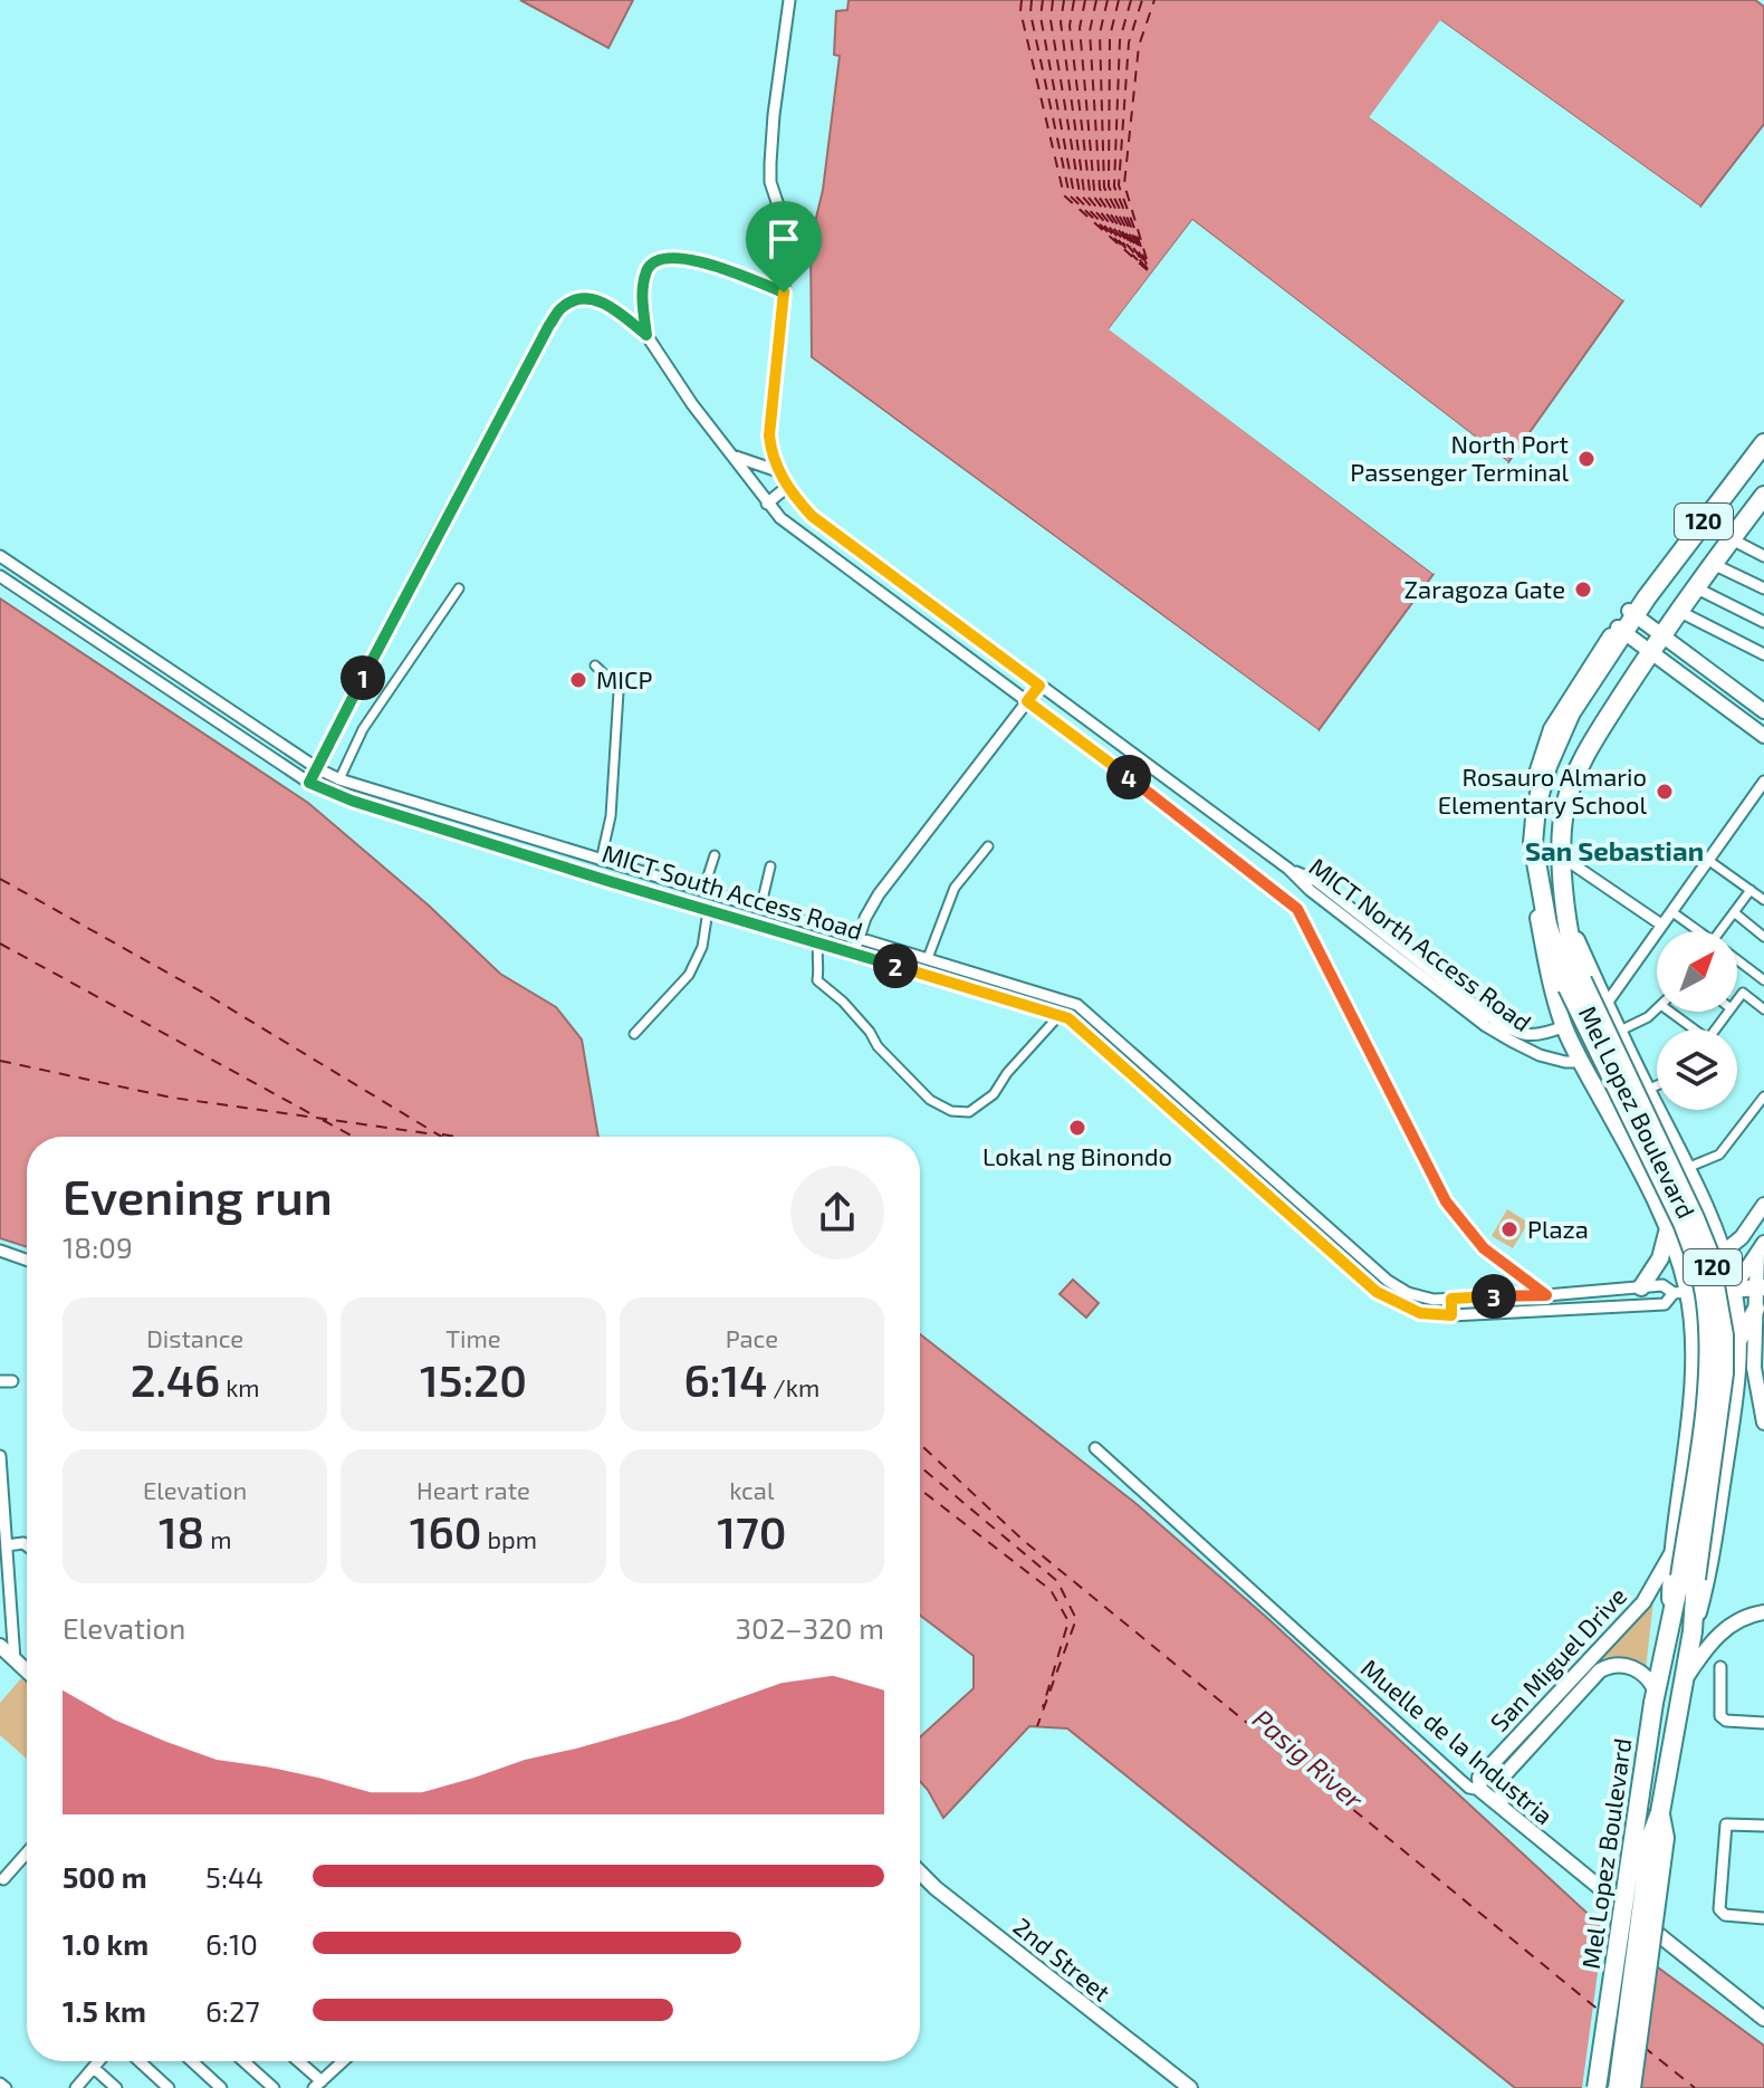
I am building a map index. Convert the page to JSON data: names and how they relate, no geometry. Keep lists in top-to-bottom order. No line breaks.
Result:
{"streets":{"highway":["120","Mel Lopez Boulevard"],"main road":["MICT South Access Road"],"street":["MICT North Access Road","San Miguel Drive","Muelle de la Industria","2nd Street"]},"crossings":[["MICT South Access Road","Mel Lopez Boulevard"],["MICT North Access Road","Mel Lopez Boulevard"],["Mel Lopez Boulevard","San Miguel Drive"],["San Miguel Drive","Muelle de la Industria"]],"districts":["San Sebastian"],"water":["Pasig River"],"places":["North Port Passenger Terminal","Zaragoza Gate","MICP","Rosauro Almario Elementary School","Lokal ng Binondo","Plaza"],"north":"top right","page":{"pins":["1","4","2","3"],"heading":["Evening run","18:09"],"stats":[["Distance","2.46 km"],["Time","15:20"],["Pace","6:14 /km"],["Elevation","18 m"],["Heart rate","160 bpm"],["kcal","170"]],"chart":["Elevation","302–320 m"],"list":[{"name":"500 m","note":"5:44"},{"name":"1.0 km","note":"6:10"},{"name":"1.5 km","note":"6:27"}]}}
